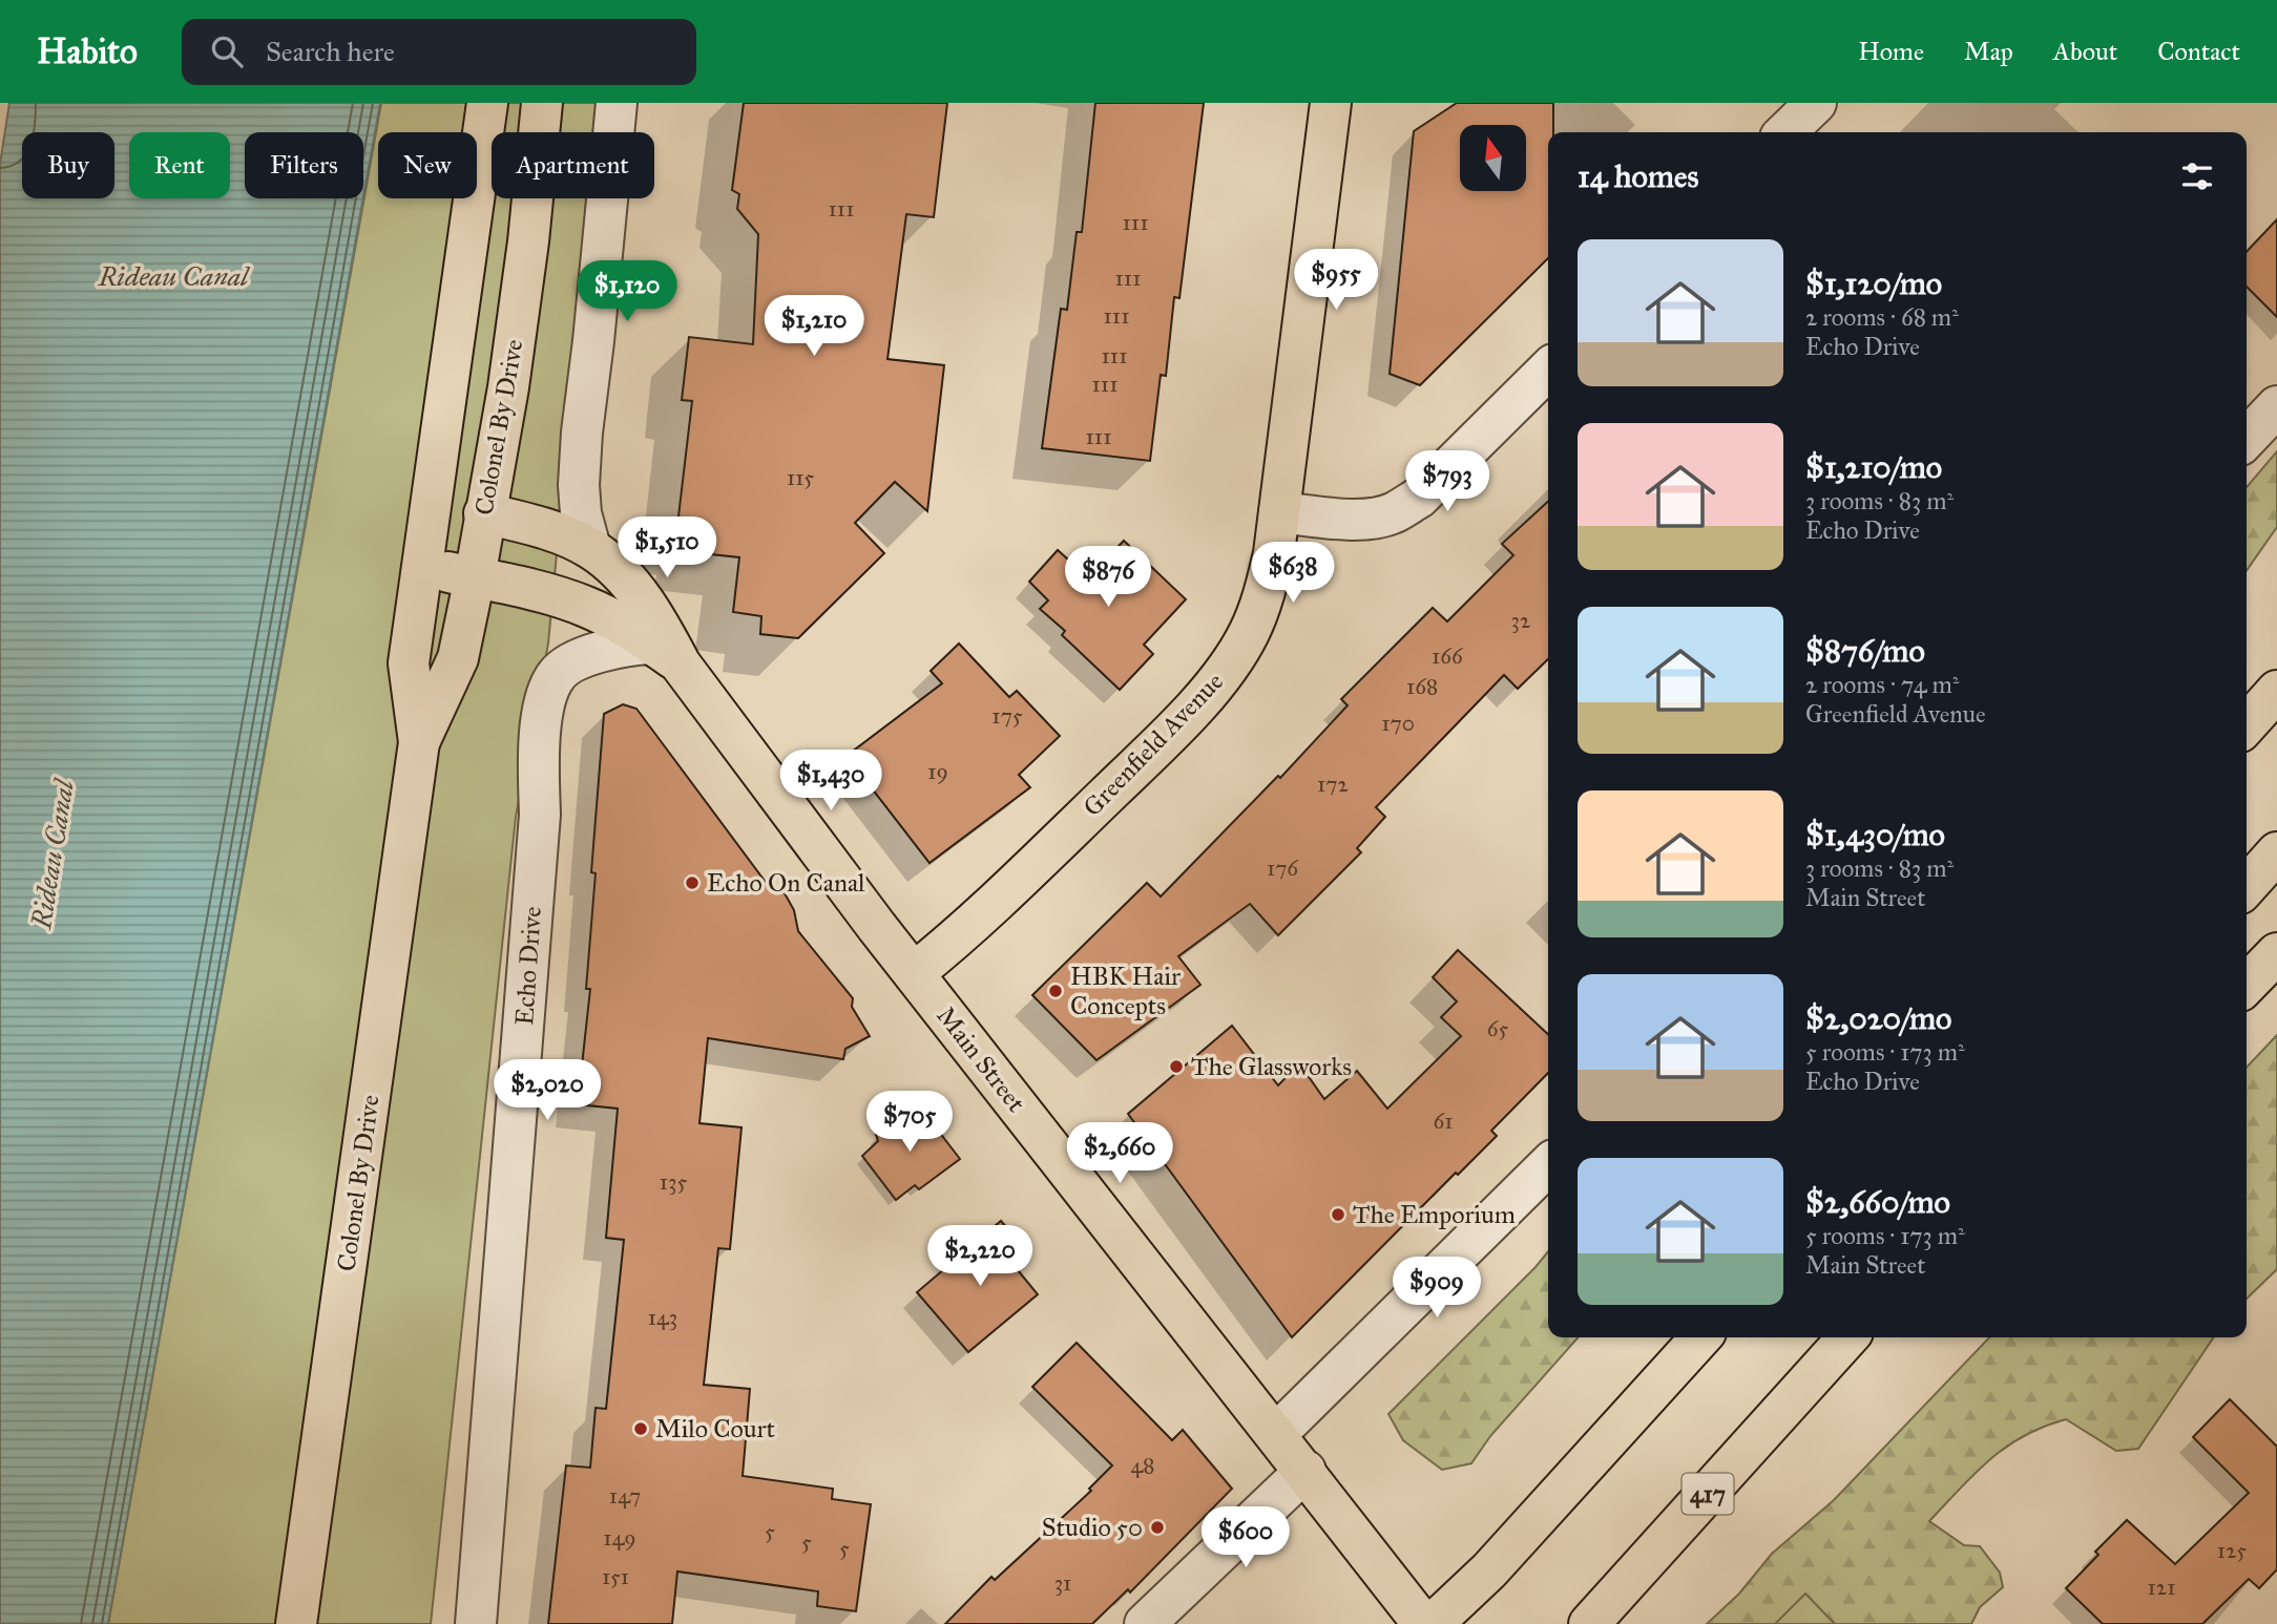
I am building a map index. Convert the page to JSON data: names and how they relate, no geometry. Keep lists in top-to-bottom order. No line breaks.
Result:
{"streets":{"main road":["Colonel By Drive","Greenfield Avenue","Main Street","417"],"street":["Echo Drive"]},"crossings":[["Colonel By Drive","Main Street"],["Greenfield Avenue","Main Street"],["Echo Drive","Main Street"]],"water":["Rideau Canal"],"places":["Echo On Canal","HBK Hair Concepts","The Glassworks","The Emporium","Milo Court","Studio 50"],"house_numbers":["111","111","111","111","111","111","111","115","32","166","168","175","170","19","172","176","65","61","135","143","48","147","5","149","5","5","125","151","31","121"],"north":"top","page":{"header":"Habito","search":"Search here","nav":["Home","Map","About","Contact"],"chip":["Buy","Rent","Filters","New","Apartment"],"heading":"14 homes","list":[{"name":"$1,120/mo","note":"2 rooms · 68 m² · Echo Drive"},{"name":"$1,210/mo","note":"3 rooms · 83 m² · Echo Drive"},{"name":"$876/mo","note":"2 rooms · 74 m² · Greenfield Avenue"},{"name":"$1,430/mo","note":"3 rooms · 83 m² · Main Street"},{"name":"$2,020/mo","note":"5 rooms · 173 m² · Echo Drive"},{"name":"$2,660/mo","note":"5 rooms · 173 m² · Main Street"}],"price":["$955","$1,120","$1,210","$793","$1,510","$638","$876","$1,430","$2,020","$705","$2,660","$2,220","$909","$600"]}}
